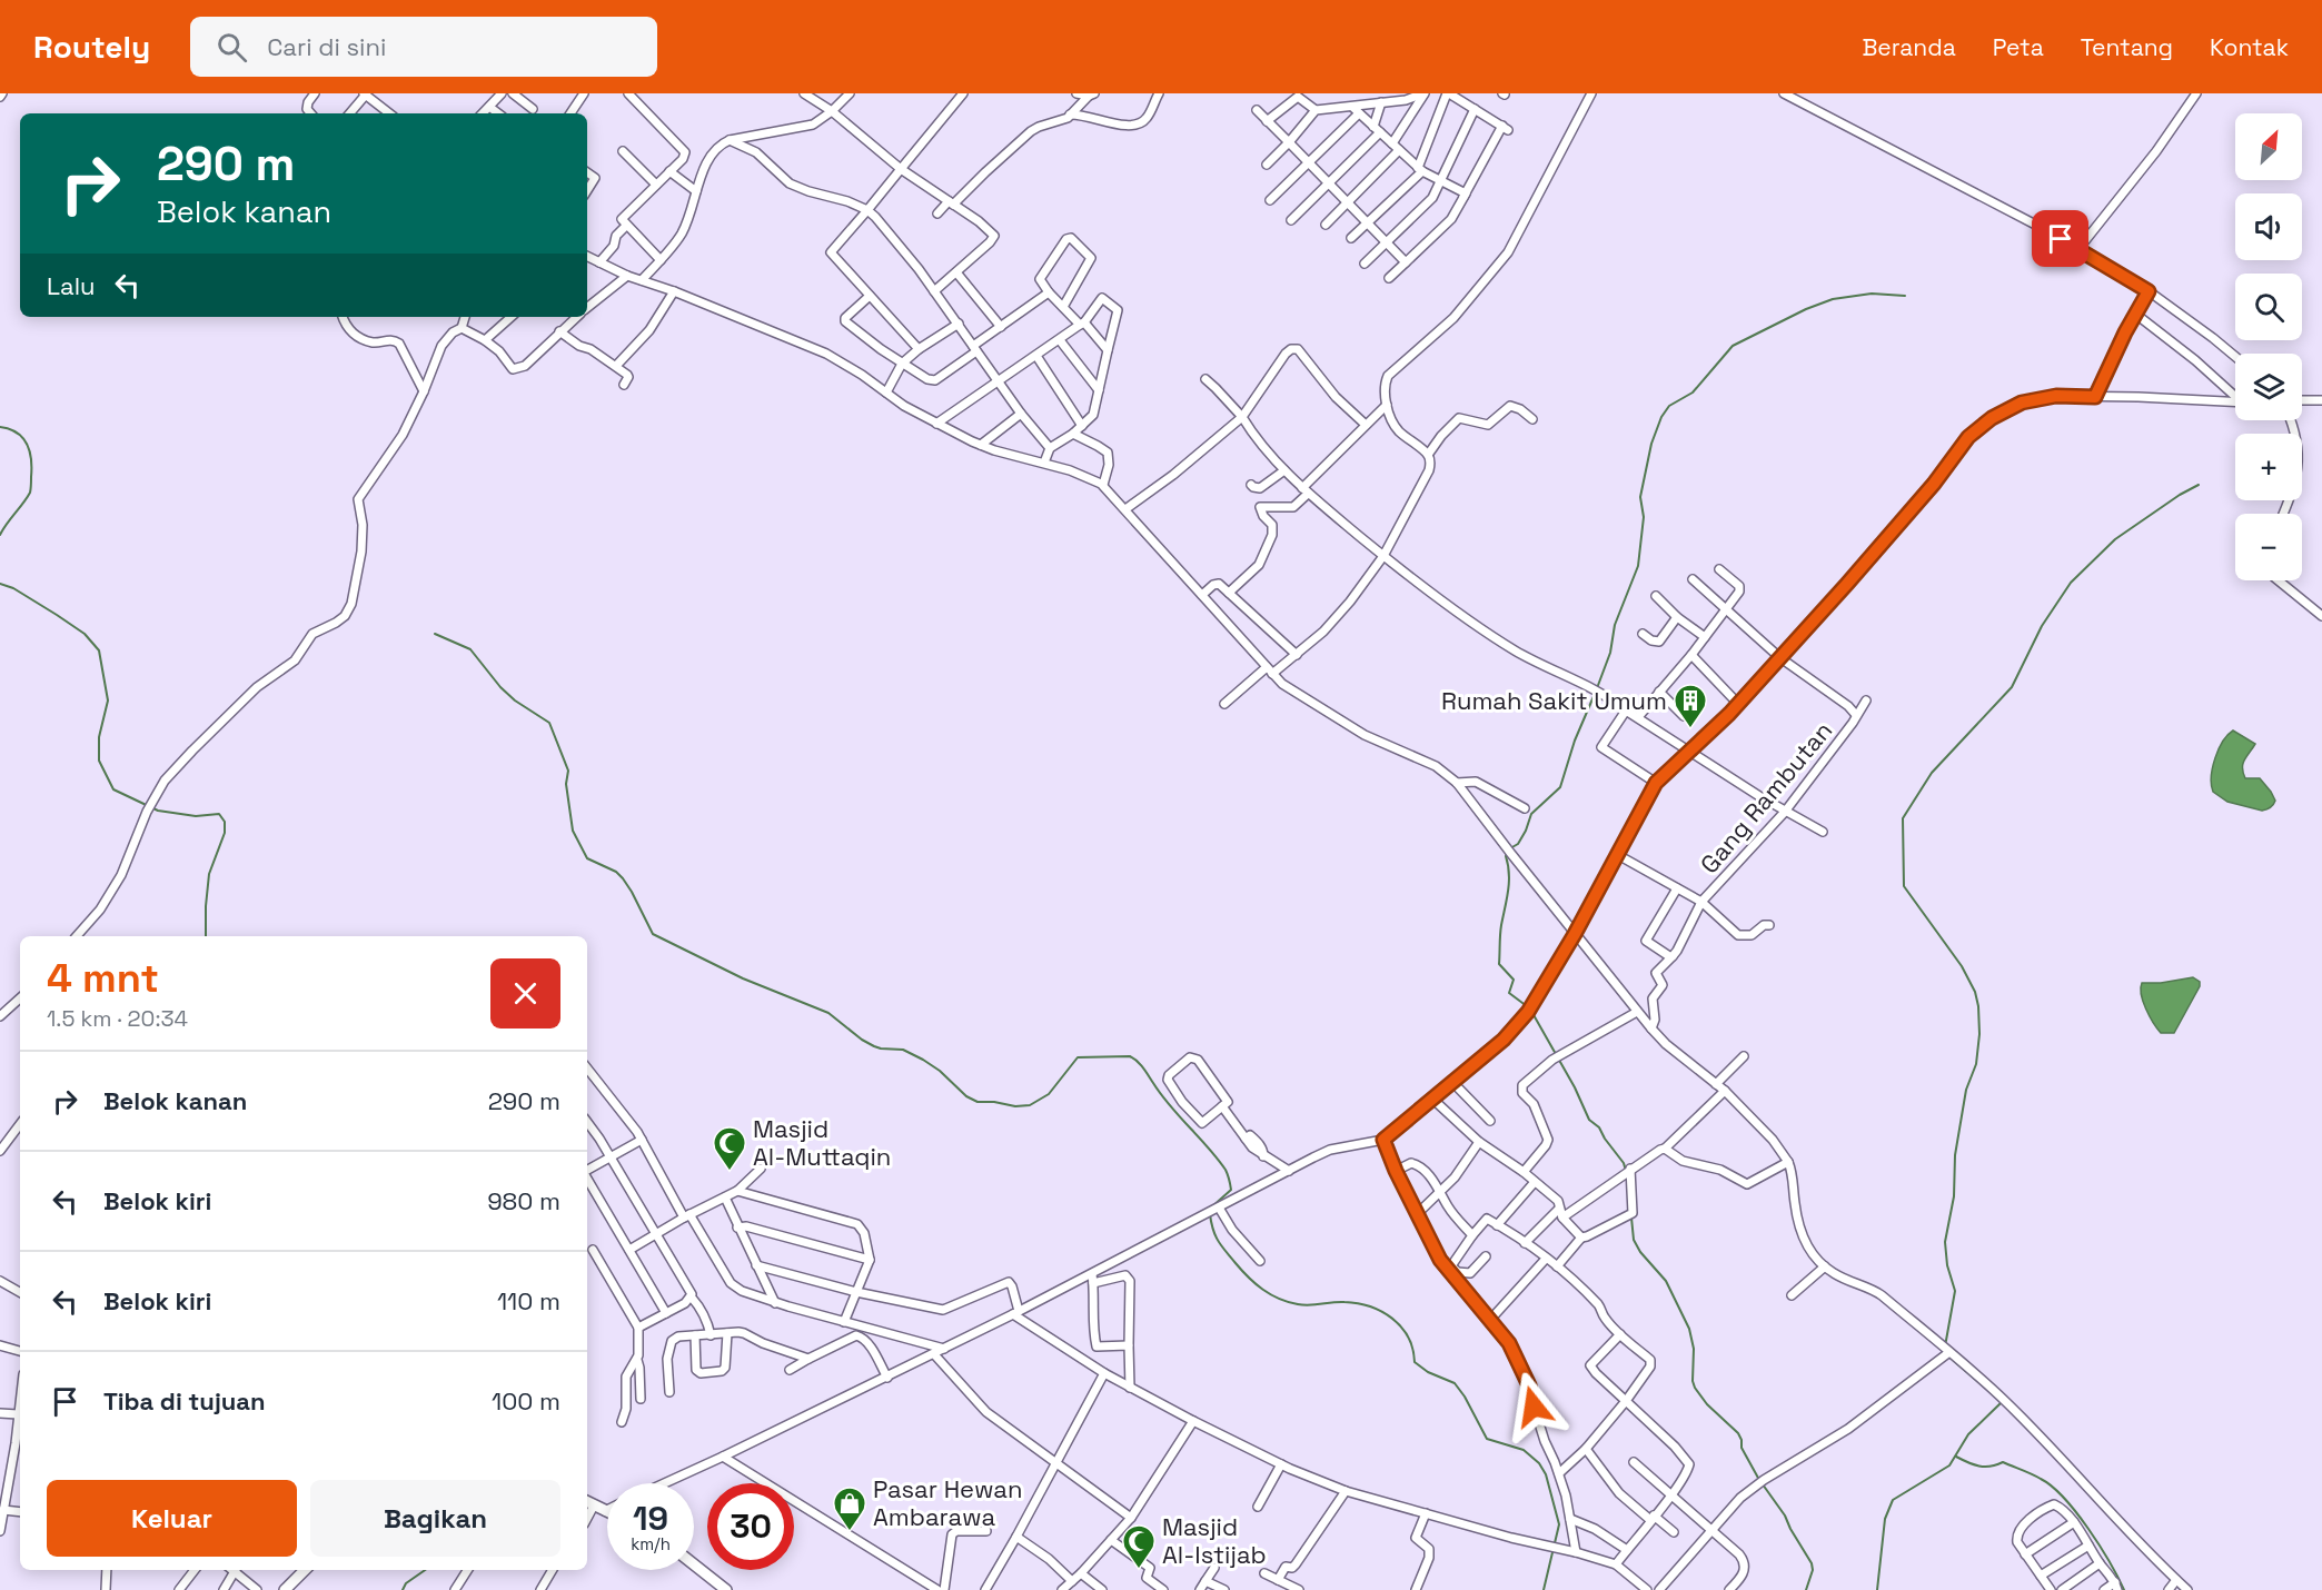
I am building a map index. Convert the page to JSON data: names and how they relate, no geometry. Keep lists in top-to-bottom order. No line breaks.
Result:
{"streets":{"street":["Gang Rambutan"]},"places":{"building":["Rumah Sakit Umum"],"mosque":["Masjid Al-Muttaqin","Masjid Al-Istijab"],"shop":["Pasar Hewan Ambarawa"]},"north":"top right","page":{"header":"Routely","search":"Cari di sini","nav":["Beranda","Peta","Tentang","Kontak"],"map_buttons":["+","−"],"turn":["290 m","Belok kanan"],"then":"Lalu","heading":["4 mnt","1.5 km · 20:34"],"list":[{"name":"Belok kanan","value":"290 m"},{"name":"Belok kiri","value":"980 m"},{"name":"Belok kiri","value":"110 m"},{"name":"Tiba di tujuan","value":"100 m"}],"buttons":["Keluar","Bagikan"],"speed":"19 km/h","limit":"30"}}
